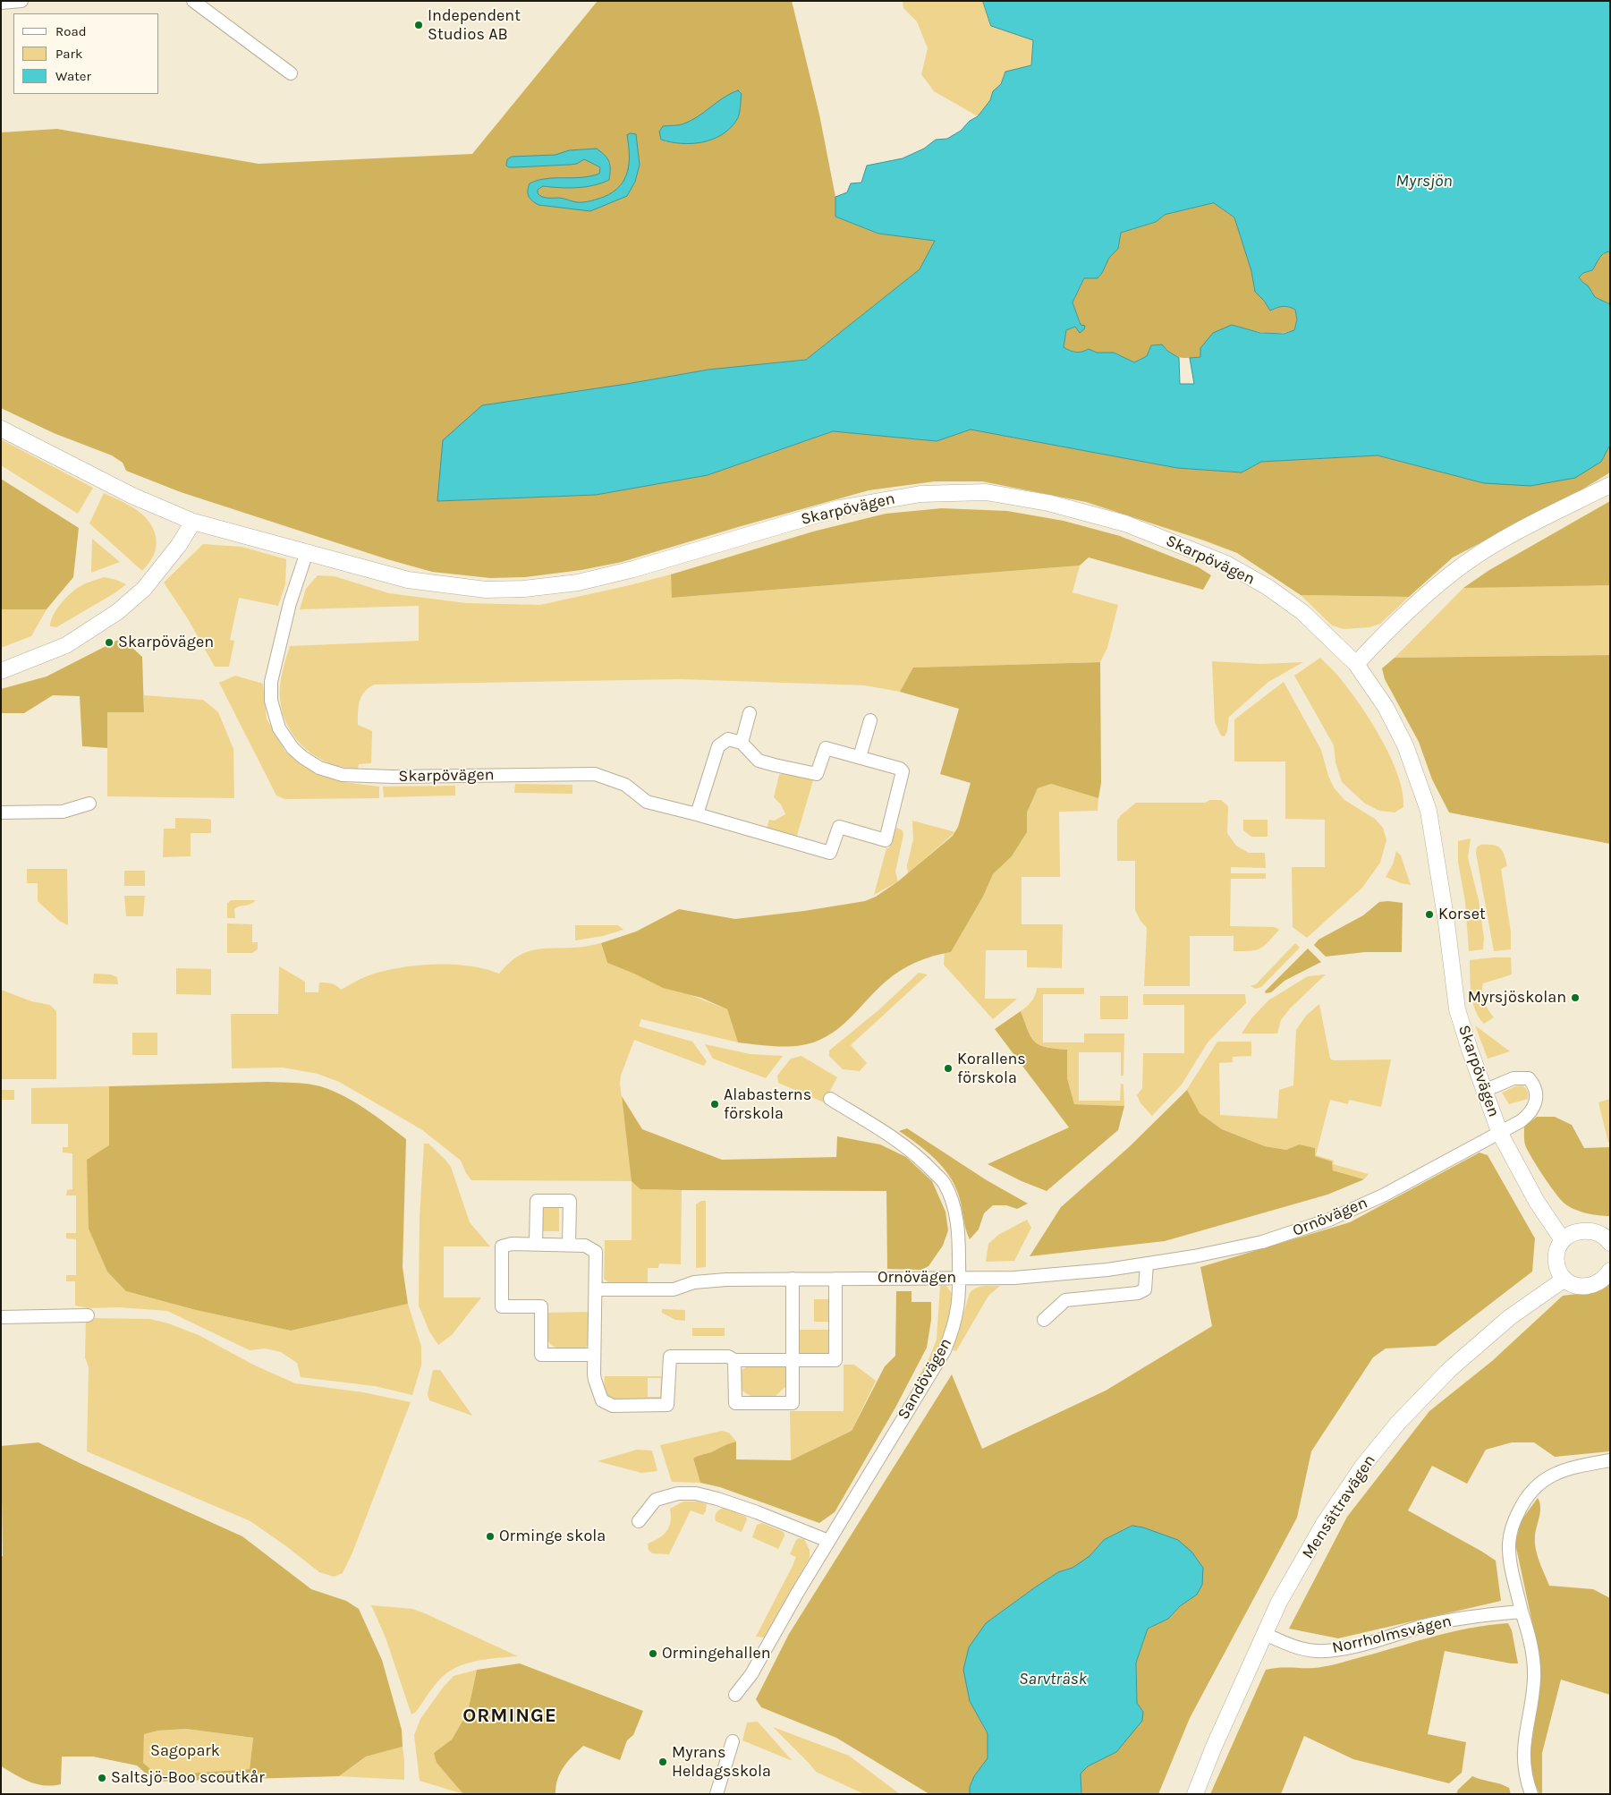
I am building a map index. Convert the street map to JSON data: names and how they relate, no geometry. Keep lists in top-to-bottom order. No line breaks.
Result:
{"streets":{"street":["Skarpövägen","Ornövägen","Sandövägen","Mensättravägen","Norrholmsvägen"]},"crossings":[["Skarpövägen","Ornövägen"],["Ornövägen","Sandövägen"],["Mensättravägen","Norrholmsvägen"]],"districts":["ORMINGE"],"water":["Myrsjön","Sarvträsk"],"parks":["Sagopark"],"places":["Independent Studios AB","Skarpövägen","Korset","Myrsjöskolan","Korallens förskola","Alabasterns förskola","Orminge skola","Ormingehallen","Myrans Heldagsskola","Saltsjö-Boo scoutkår"],"legend":["Road","Park","Water"]}
